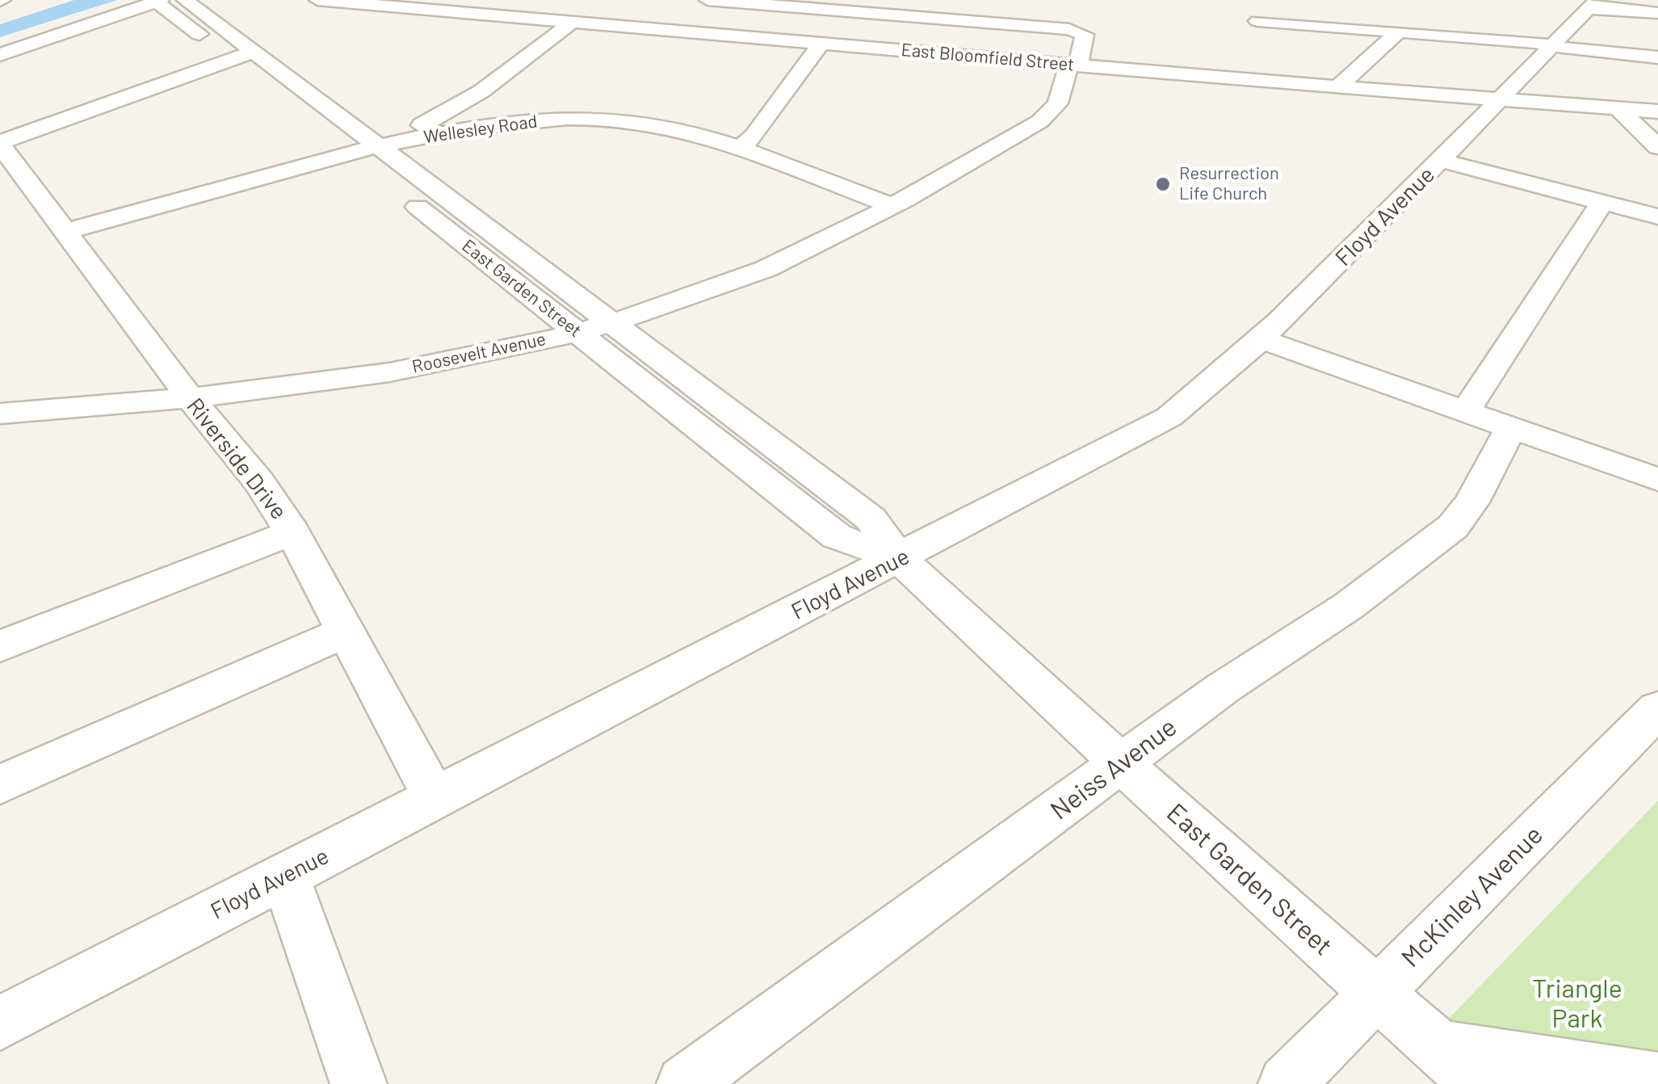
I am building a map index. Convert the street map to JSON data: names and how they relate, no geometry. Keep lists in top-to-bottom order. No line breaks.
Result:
{"streets":{"street":["East Bloomfield Street","Wellesley Road","Floyd Avenue","East Garden Street","Roosevelt Avenue","Riverside Drive","Neiss Avenue","McKinley Avenue"]},"crossings":[["East Bloomfield Street","Floyd Avenue"],["East Bloomfield Street","Roosevelt Avenue"],["Wellesley Road","East Garden Street"],["Wellesley Road","Roosevelt Avenue"],["Wellesley Road","Riverside Drive"],["Floyd Avenue","East Garden Street"],["Floyd Avenue","Riverside Drive"],["East Garden Street","Roosevelt Avenue"],["East Garden Street","Neiss Avenue"],["East Garden Street","McKinley Avenue"],["Roosevelt Avenue","Riverside Drive"]],"parks":["Triangle Park"],"places":["Resurrection Life Church"]}
